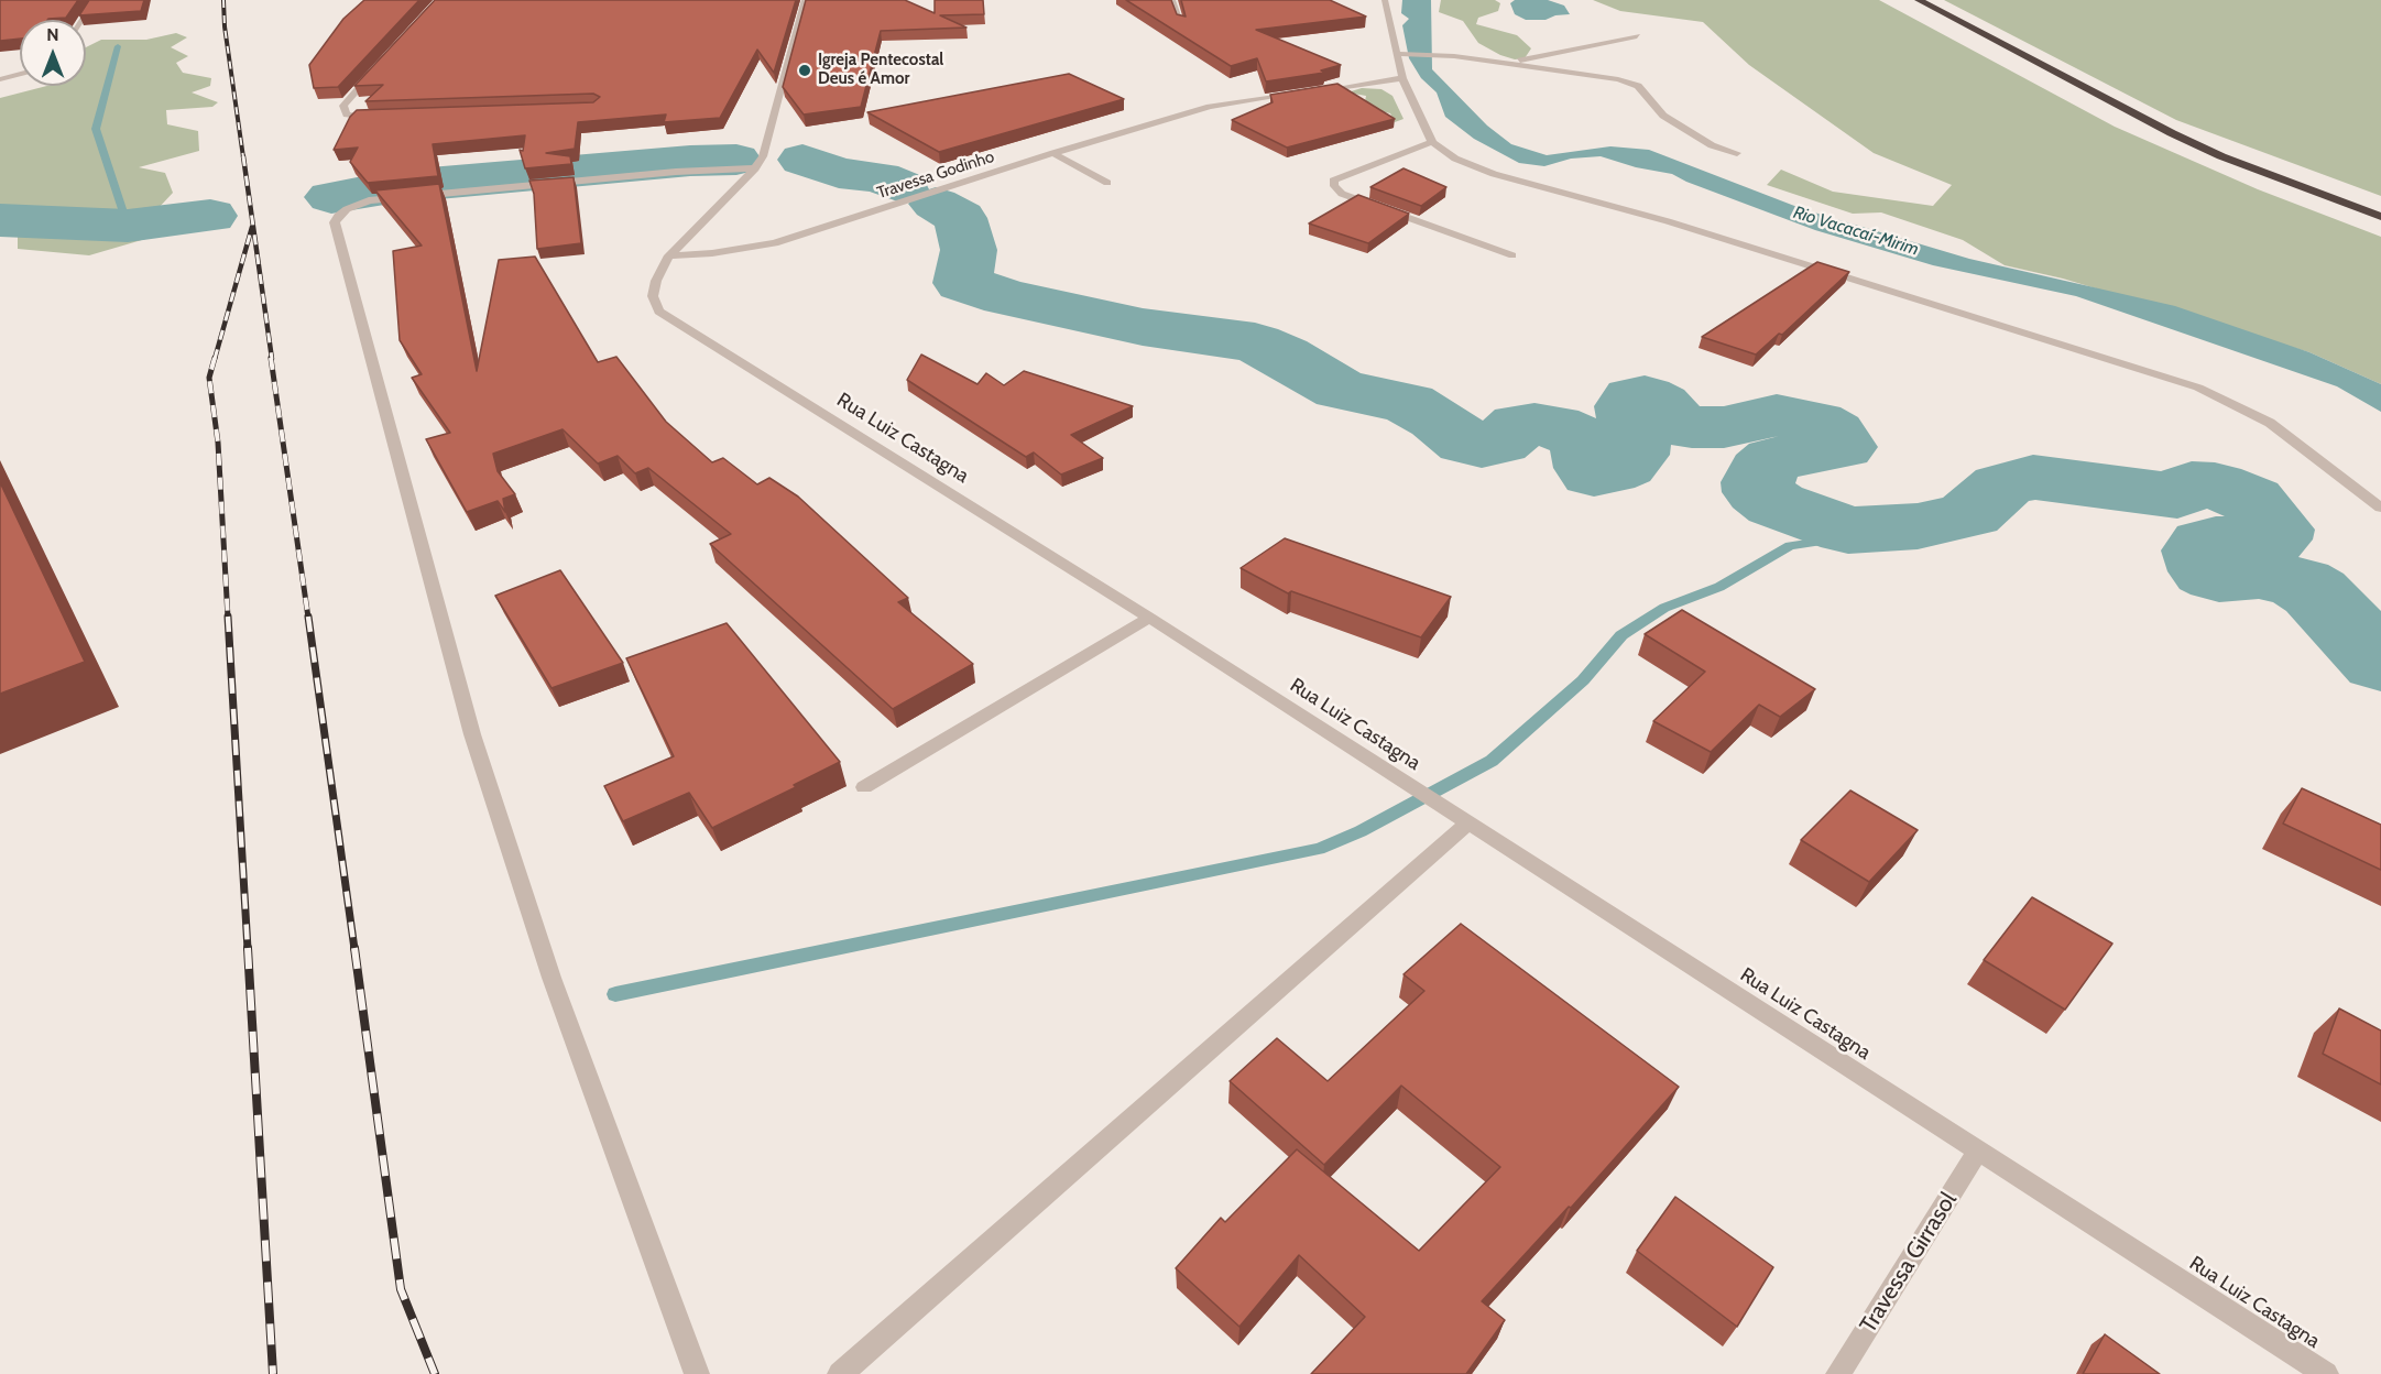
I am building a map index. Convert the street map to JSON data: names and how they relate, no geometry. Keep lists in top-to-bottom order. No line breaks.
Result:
{"streets":{"street":["Travessa Godinho","Rua Luiz Castagna","Travessa Girrasol"]},"crossings":[["Travessa Godinho","Rua Luiz Castagna"],["Rua Luiz Castagna","Travessa Girrasol"]],"water":["Rio Vacacaí-Mirim"],"places":["Igreja Pentecostal Deus é Amor"],"north":"top"}
